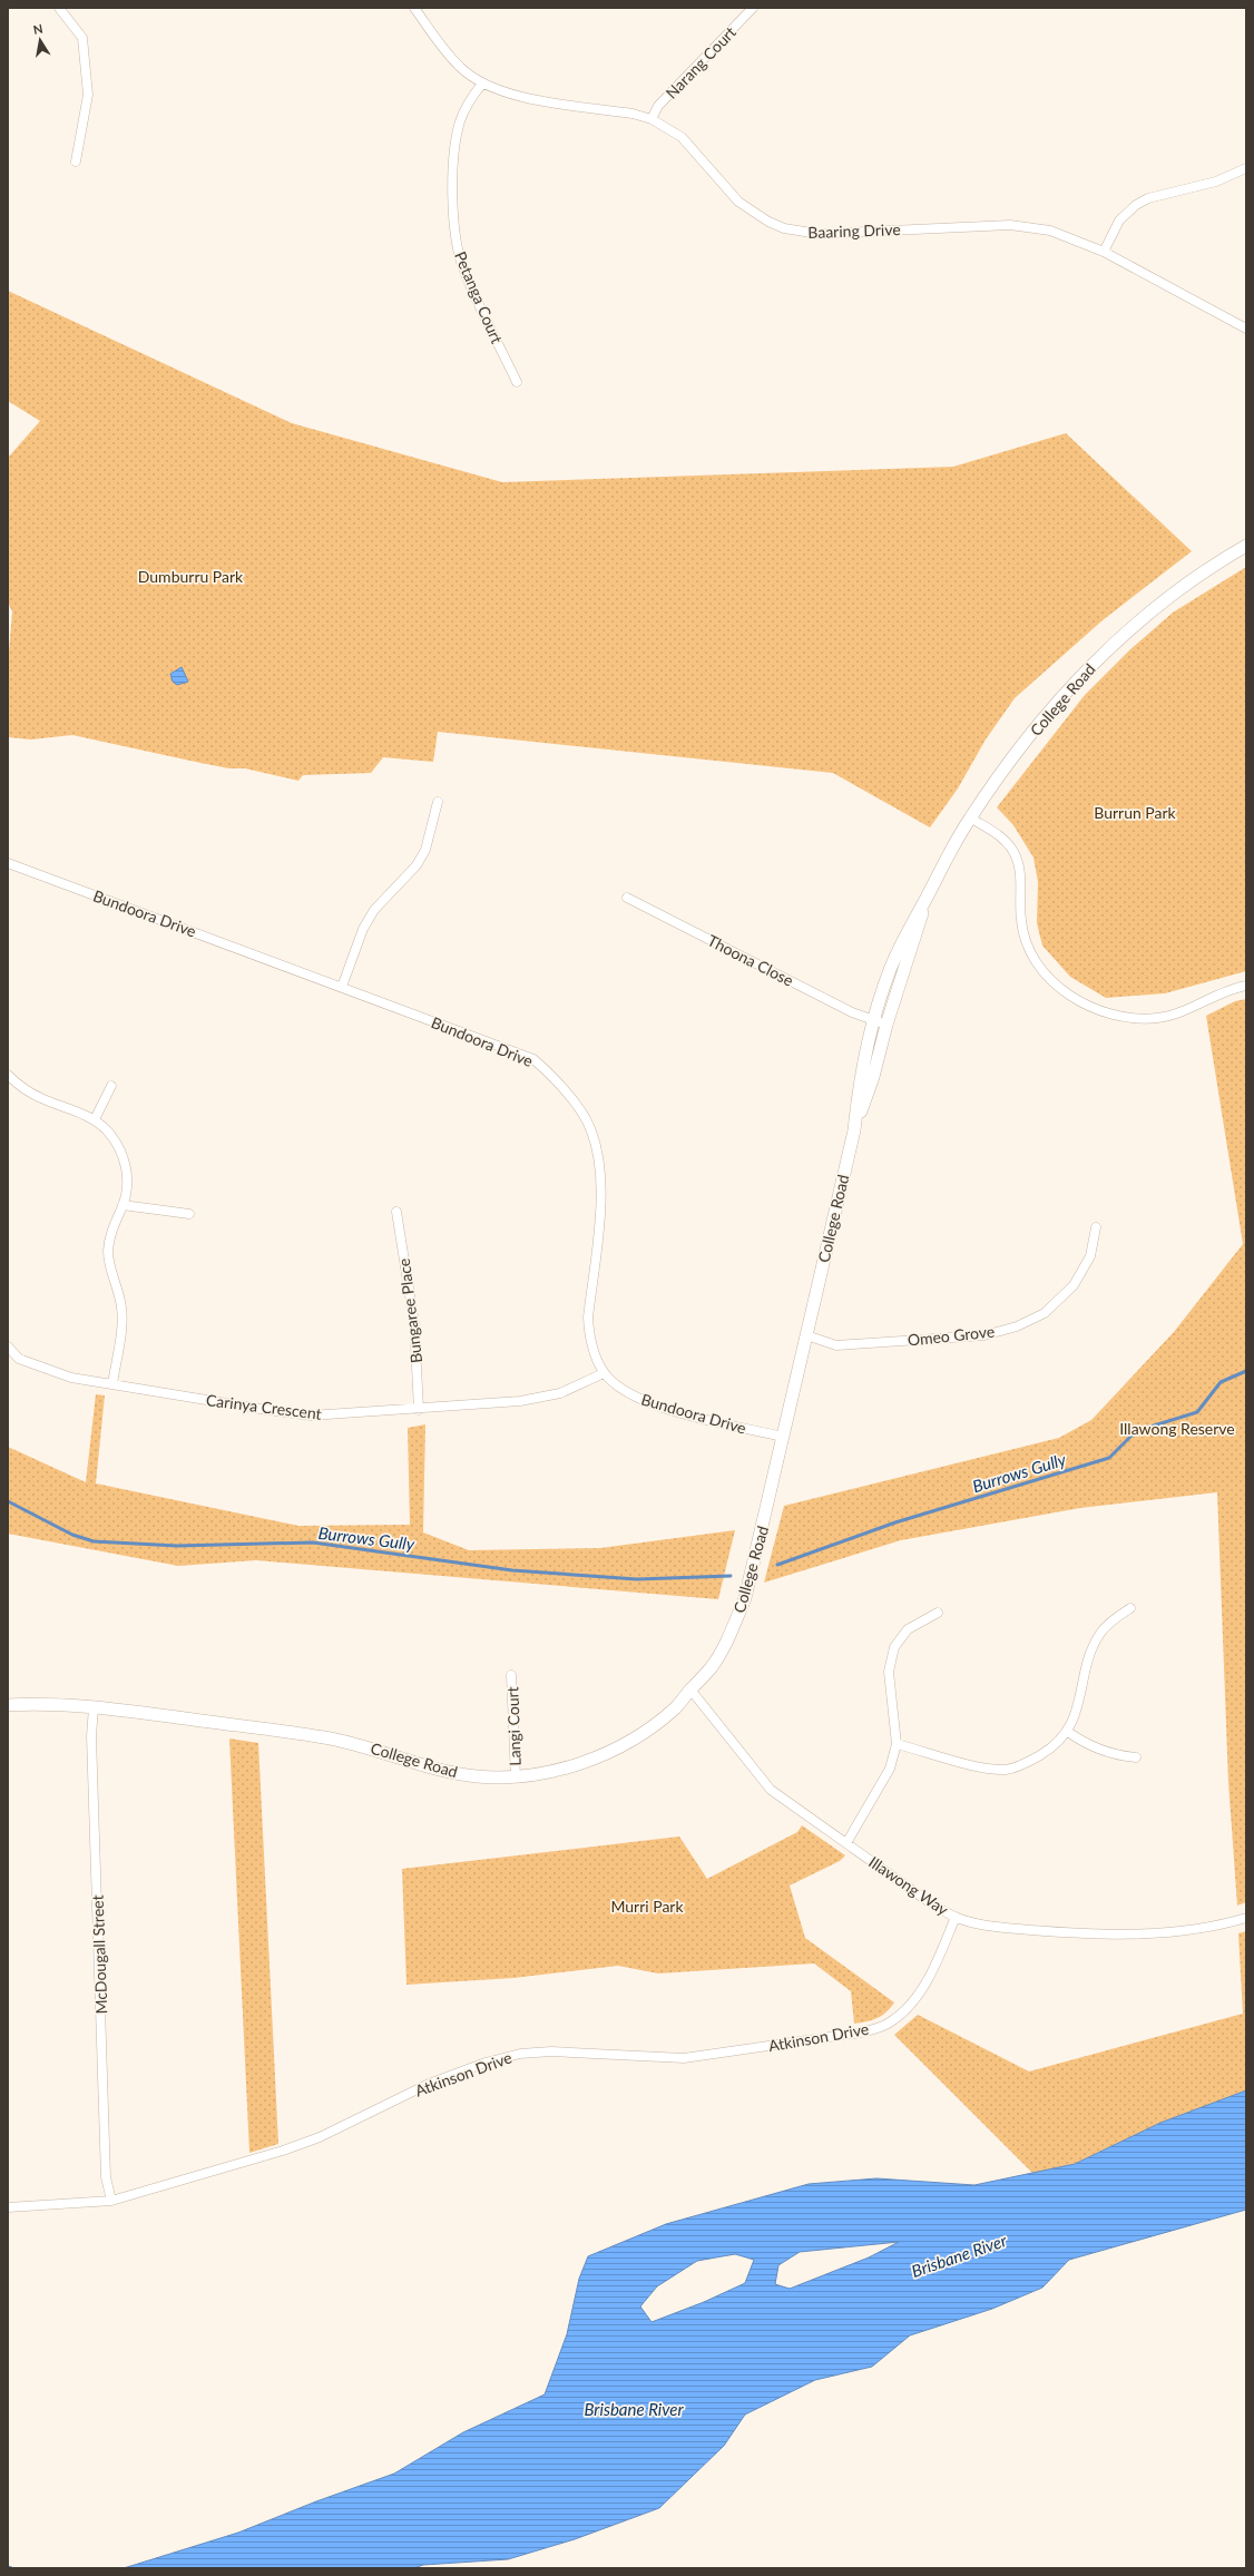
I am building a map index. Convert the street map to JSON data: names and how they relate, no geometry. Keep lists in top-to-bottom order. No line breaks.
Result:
{"streets":{"main road":["College Road"],"street":["Narang Court","Baaring Drive","Petanga Court","Bundoora Drive","Thoona Close","Bungaree Place","Omeo Grove","Carinya Crescent","Langi Court","Illawong Way","McDougall Street","Atkinson Drive"]},"crossings":[["Narang Court","Baaring Drive"],["Baaring Drive","Petanga Court"],["College Road","Bundoora Drive"],["College Road","Thoona Close"],["College Road","Omeo Grove"],["College Road","Langi Court"],["College Road","Illawong Way"],["College Road","McDougall Street"],["Bundoora Drive","Carinya Crescent"],["Bungaree Place","Carinya Crescent"],["Illawong Way","Atkinson Drive"],["McDougall Street","Atkinson Drive"]],"water":["Burrows Gully","Brisbane River"],"parks":["Dumburru Park","Burrun Park","Illawong Reserve","Murri Park"],"north":"top"}
